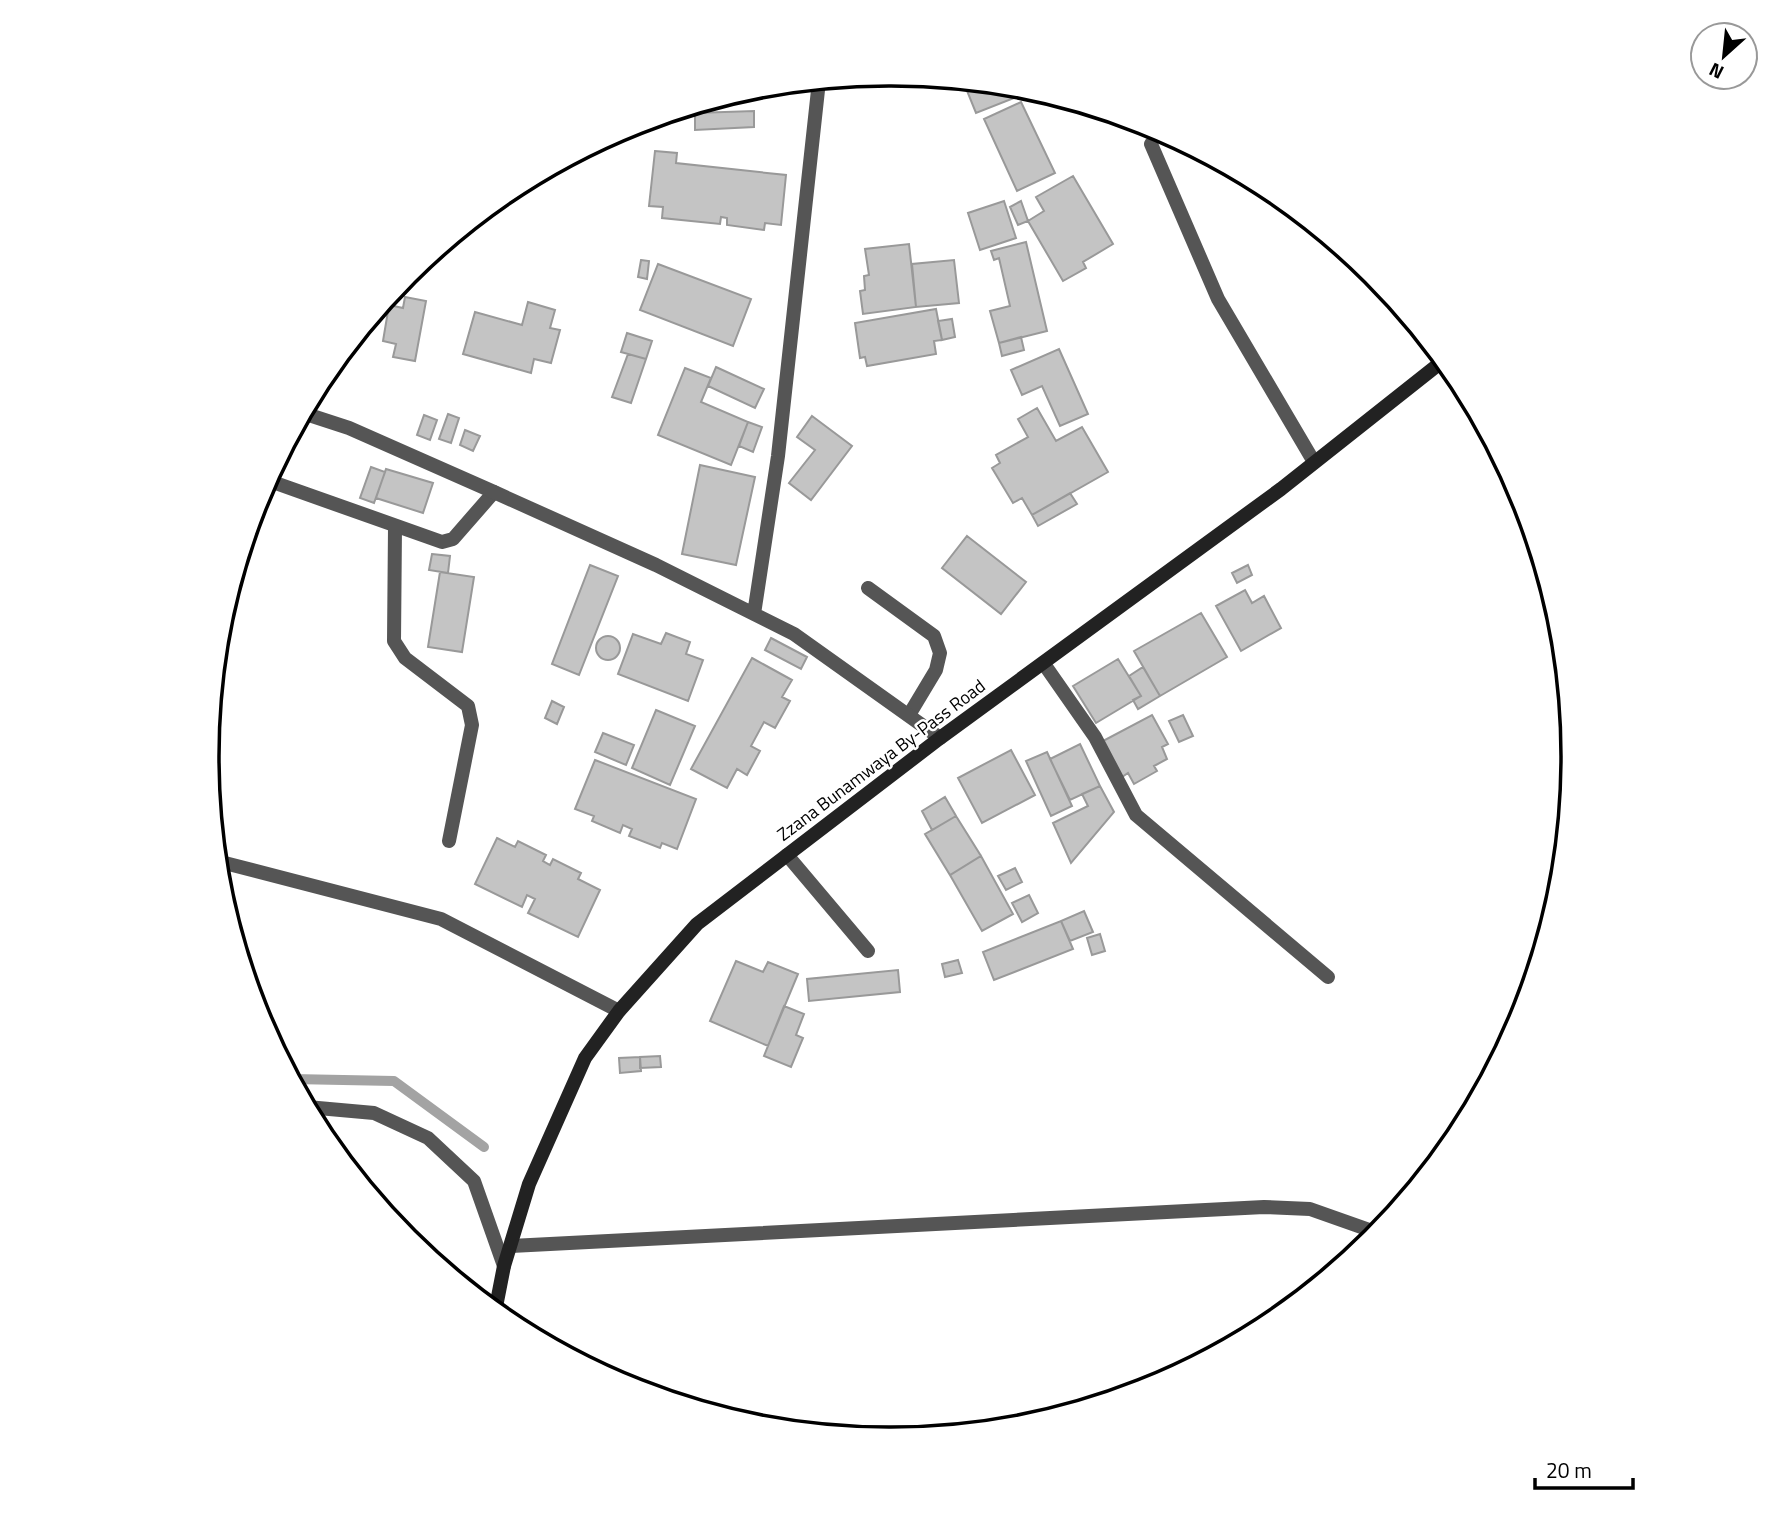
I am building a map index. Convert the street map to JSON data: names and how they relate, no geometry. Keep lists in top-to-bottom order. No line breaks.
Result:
{"streets":{"street":["Zzana Bunamwaya By-Pass Road"]},"scale_bar":"20 m","north":"bottom left"}
